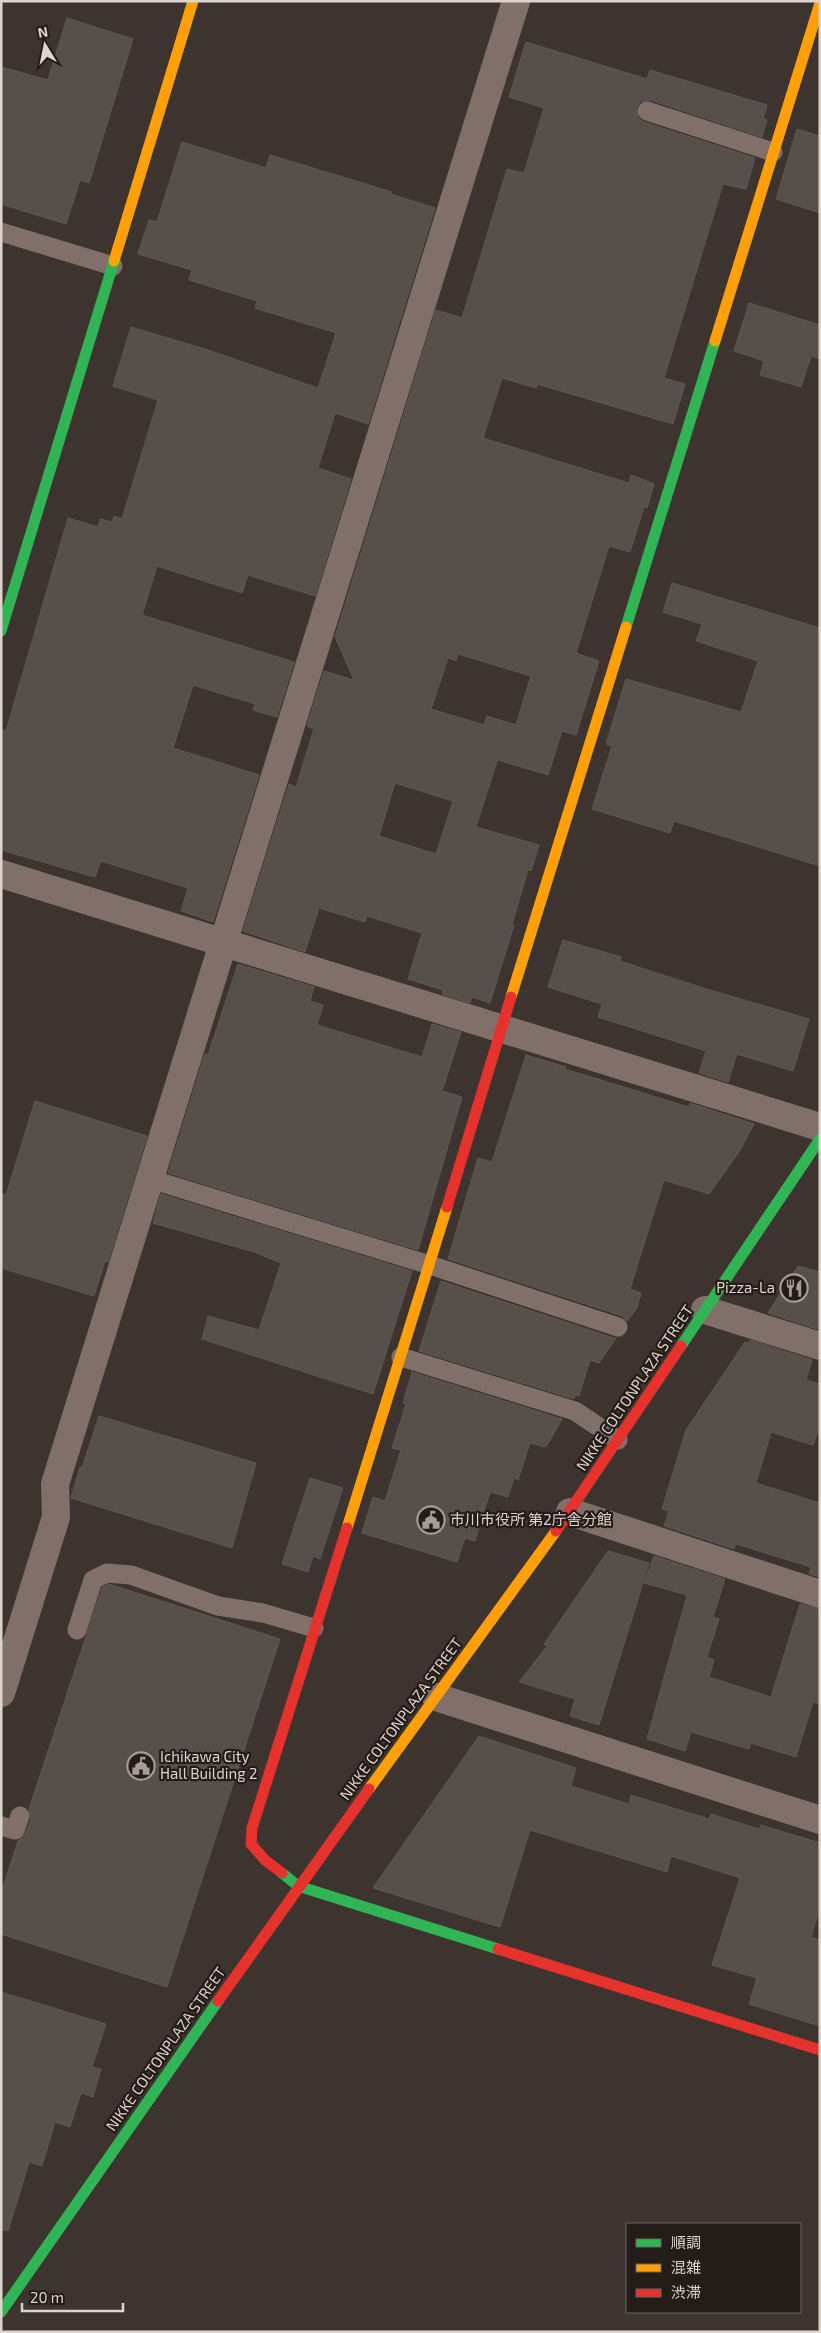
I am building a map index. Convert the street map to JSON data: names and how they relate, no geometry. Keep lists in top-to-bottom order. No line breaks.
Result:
{"streets":{"street":["NIKKE COLTONPLAZA STREET"]},"places":{"restaurant":["Pizza-La"],"public building":["市川市役所 第2庁舎分館","Ichikawa City Hall Building 2"]},"legend":["順調","混雑","渋滞"],"scale_bar":"20 m","north":"top"}
